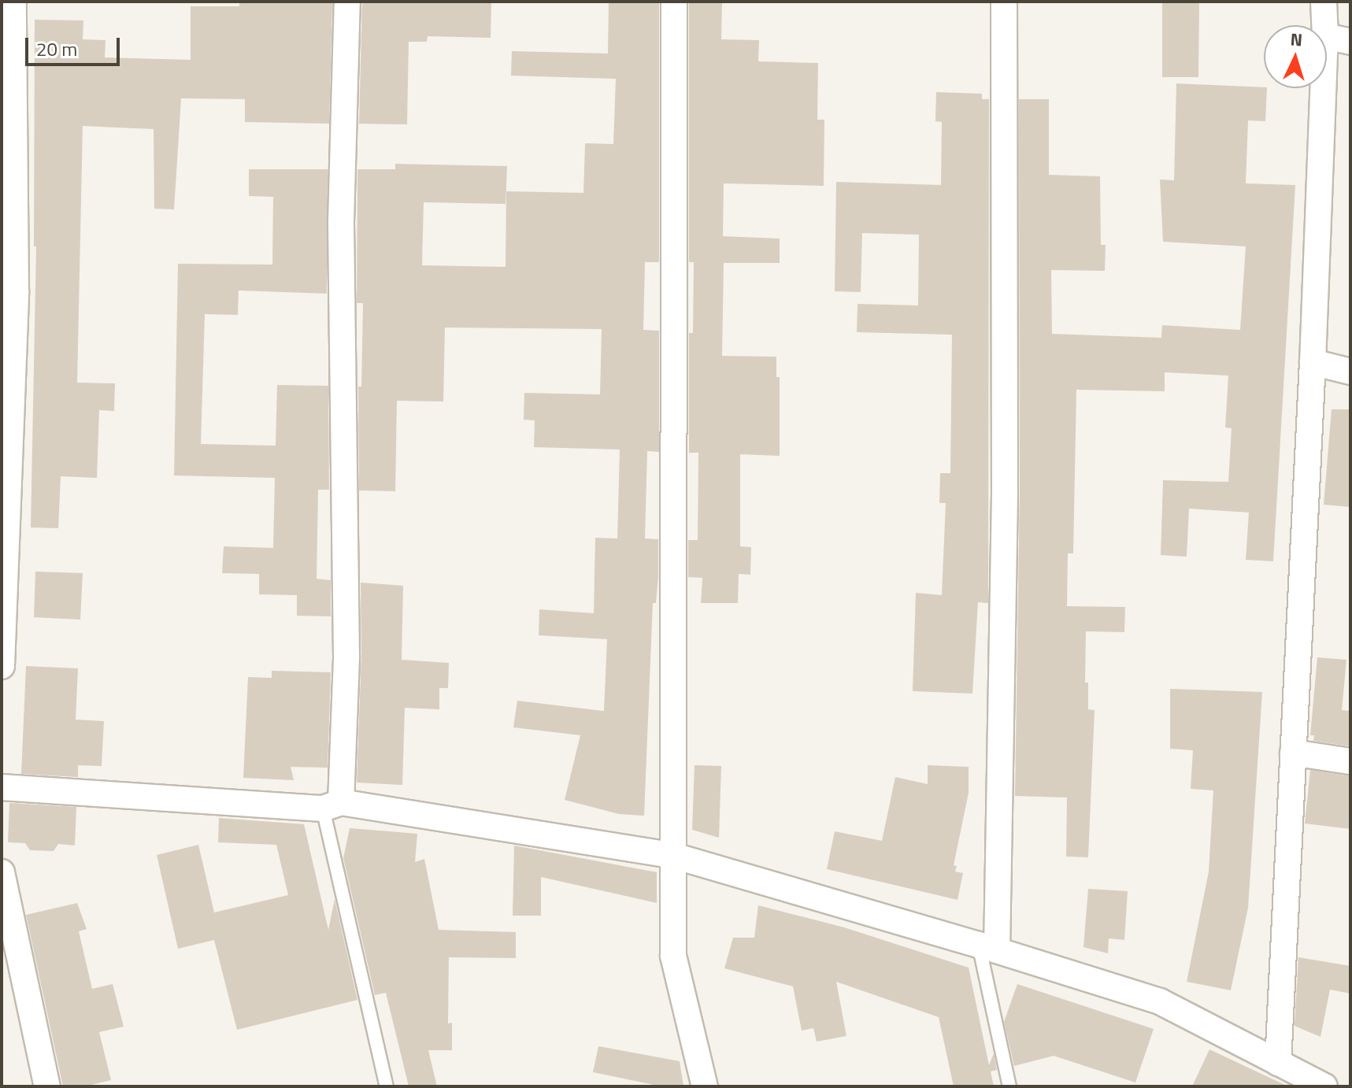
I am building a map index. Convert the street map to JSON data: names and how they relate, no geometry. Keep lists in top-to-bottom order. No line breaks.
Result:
{"scale_bar":"20 m","north":"top"}
